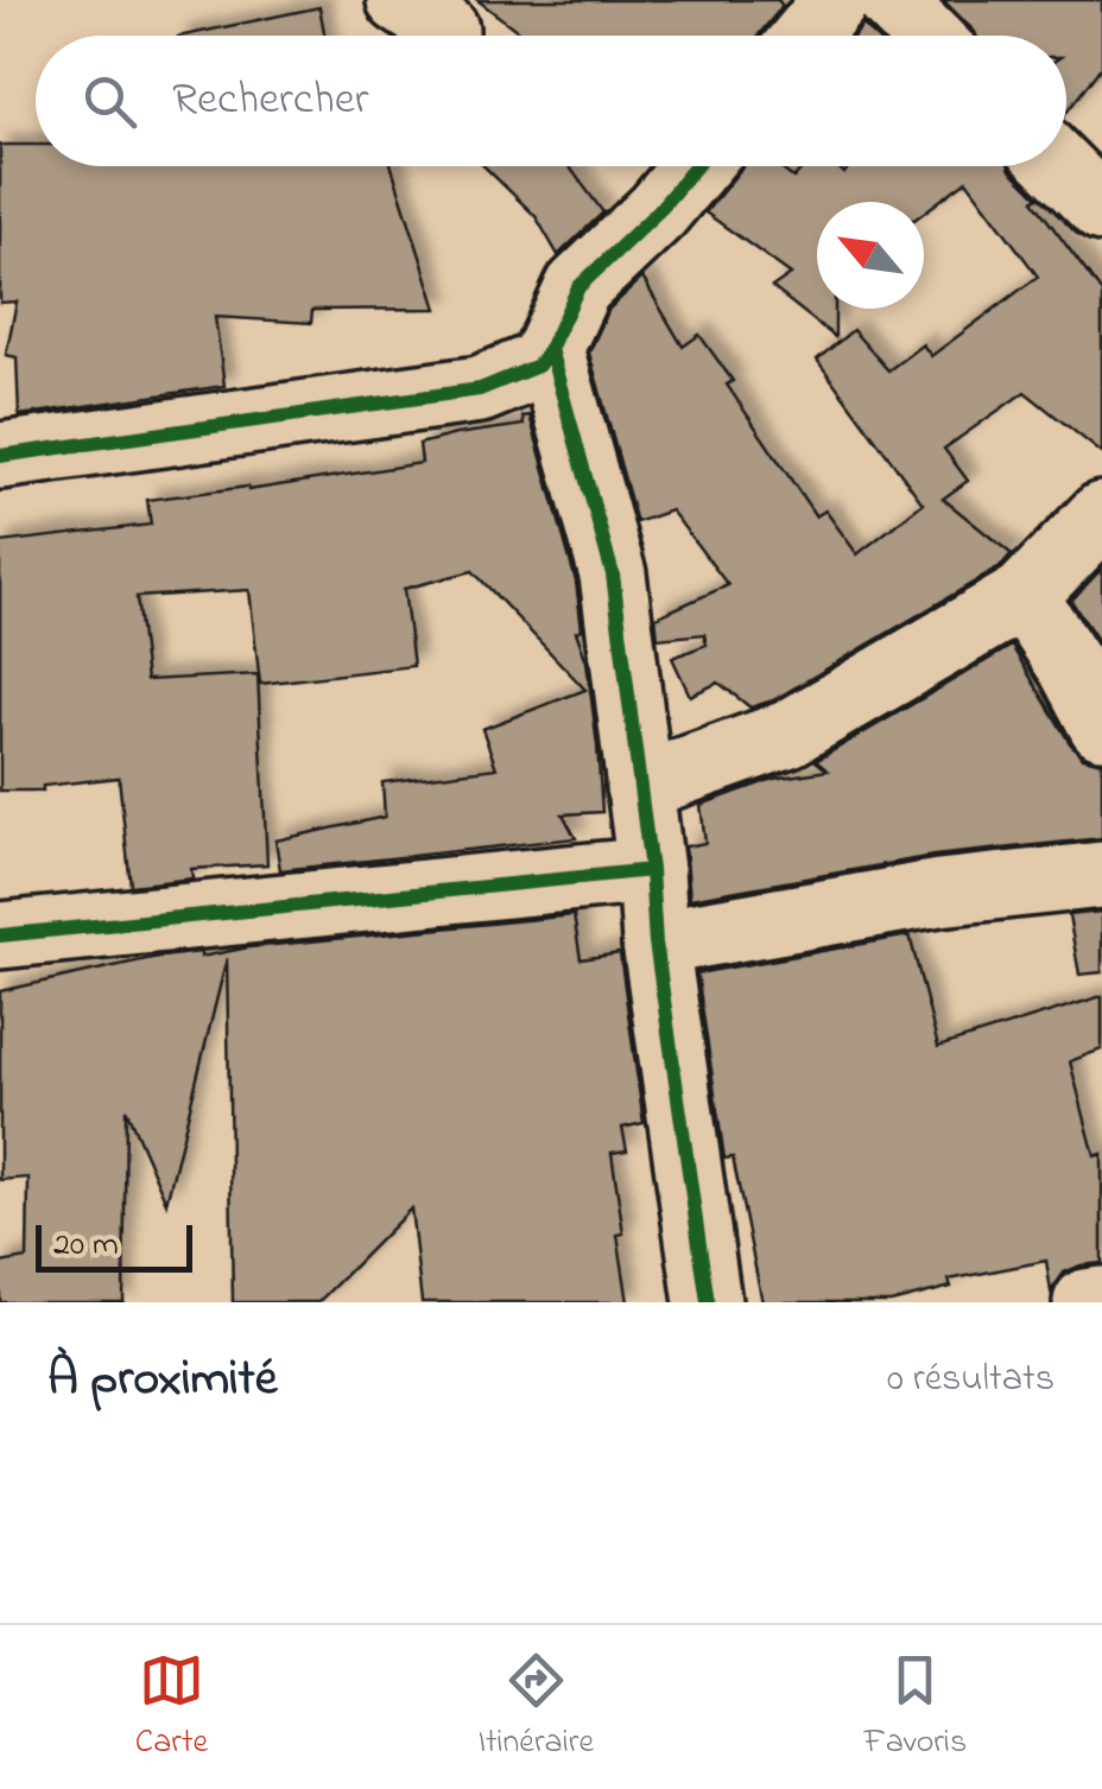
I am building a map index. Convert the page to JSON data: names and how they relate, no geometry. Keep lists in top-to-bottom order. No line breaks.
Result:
{"scale_bar":"20 m","north":"top left","page":{"search":"Rechercher","scale":"20 m","heading":["À proximité","0 résultats"],"nav":["Carte","Itinéraire","Favoris"]}}
